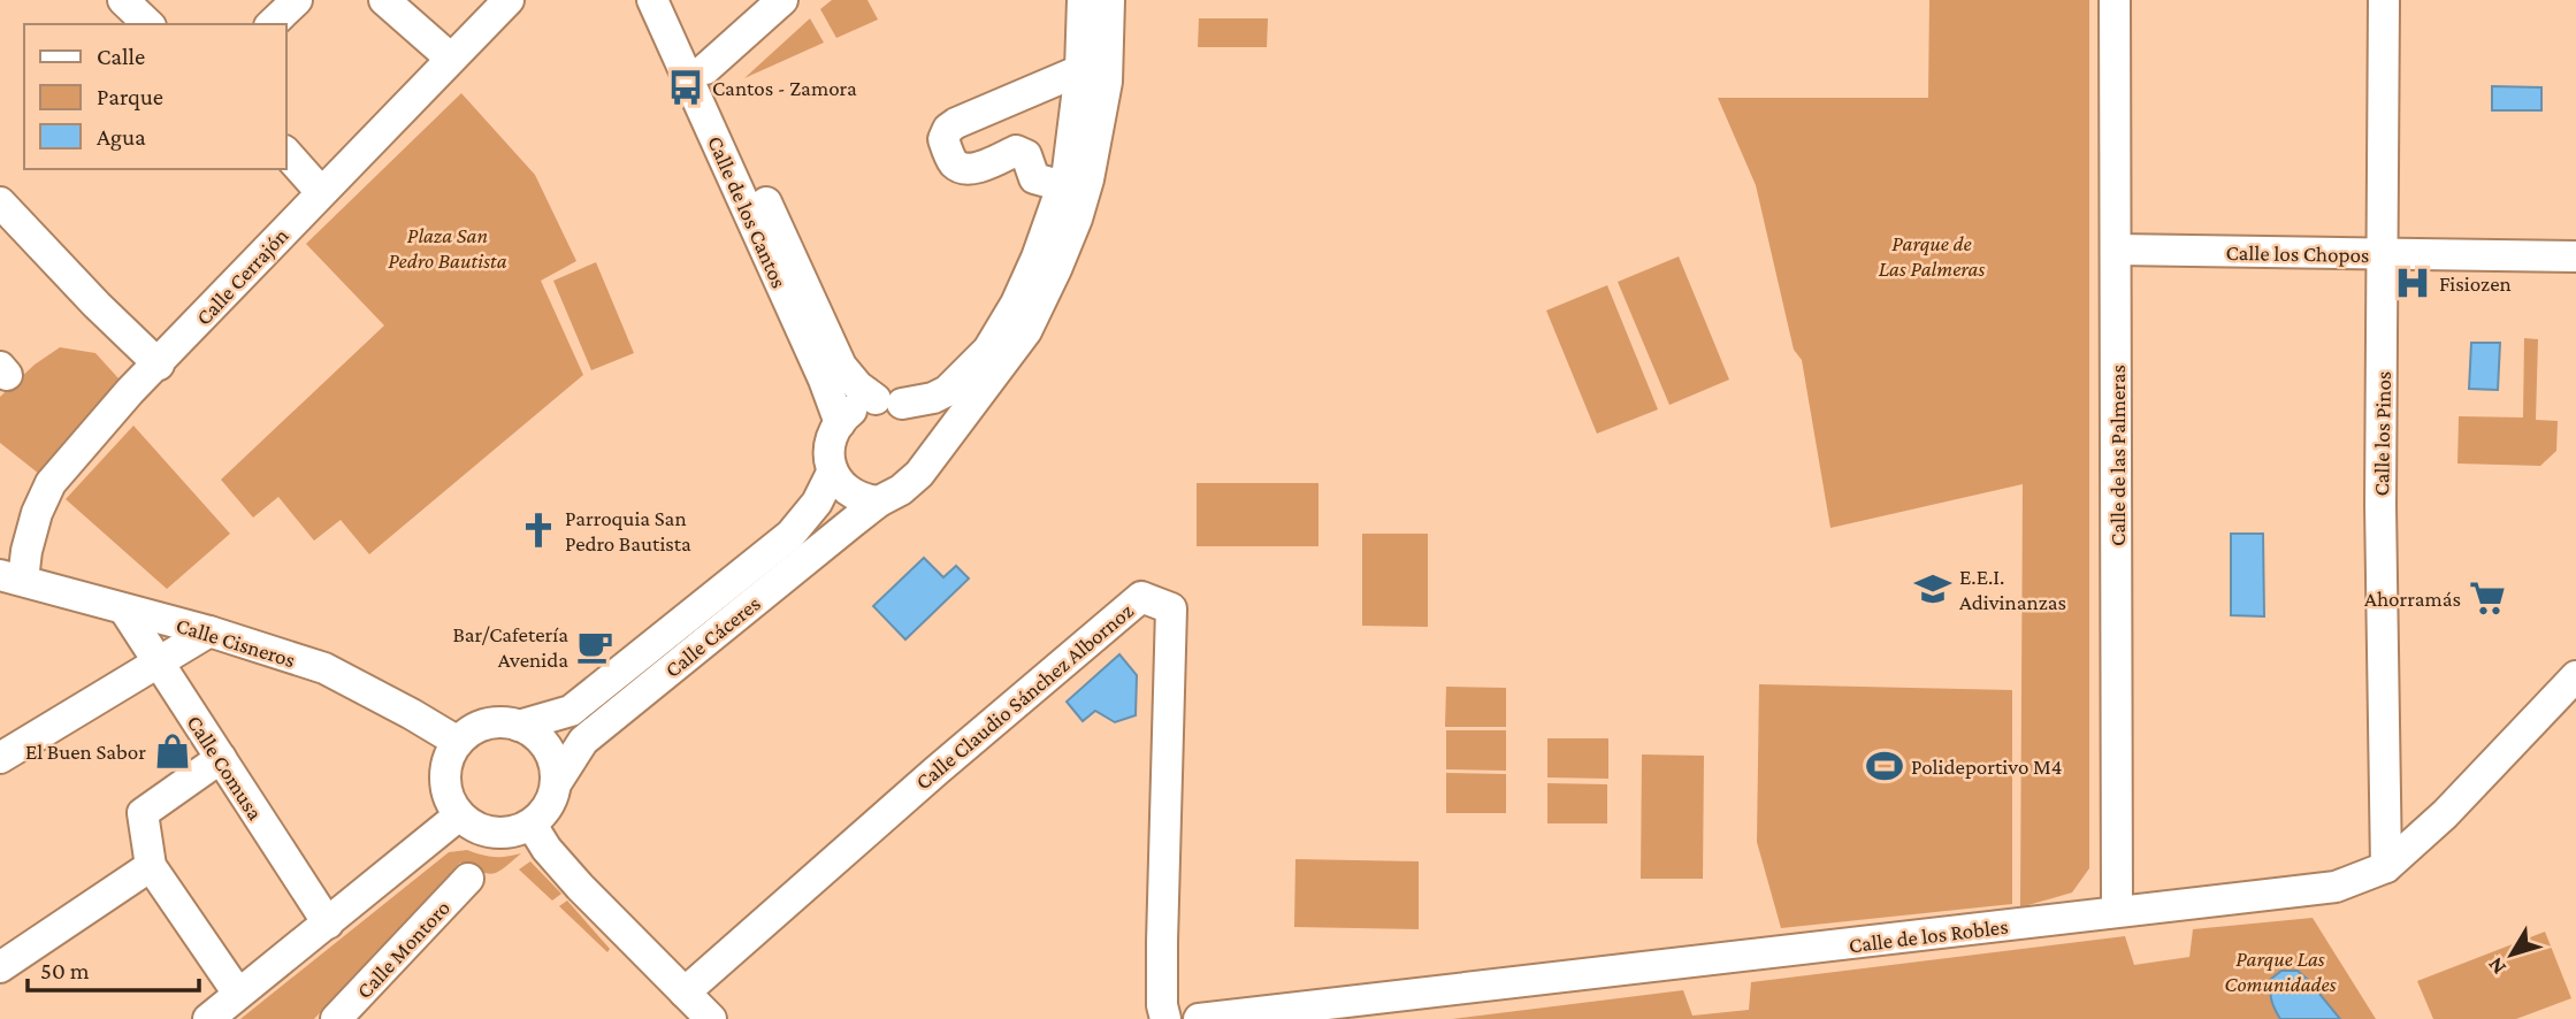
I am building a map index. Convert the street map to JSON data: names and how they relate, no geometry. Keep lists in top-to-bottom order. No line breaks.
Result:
{"streets":{"street":["Calle de los Cantos","Calle los Chopos","Calle Cerrajón","Calle los Pinos","Calle de las Palmeras","Calle Cáceres","Calle Cisneros","Calle Claudio Sánchez Albornoz","Calle Comusa","Calle de los Robles","Calle Montoro"]},"crossings":[["Calle de los Cantos","Calle Cáceres"],["Calle los Chopos","Calle los Pinos"],["Calle los Chopos","Calle de las Palmeras"],["Calle Cerrajón","Calle Cisneros"],["Calle los Pinos","Calle de los Robles"],["Calle de las Palmeras","Calle de los Robles"],["Calle Cáceres","Calle Cisneros"],["Calle Cisneros","Calle Comusa"]],"parks":["Plaza San Pedro Bautista","Parque de Las Palmeras","Parque Las Comunidades"],"places":{"bus stop":["Cantos - Zamora"],"hospital":["Fisiozen"],"church":["Parroquia San Pedro Bautista"],"school or university":["E.E.I. Adivinanzas"],"supermarket":["Ahorramás"],"cafe":["Bar/Cafetería Avenida"],"shop":["El Buen Sabor"],"sports":["Polideportivo M4"]},"legend":["Calle","Parque","Agua"],"scale_bar":"50 m","north":"bottom left"}
